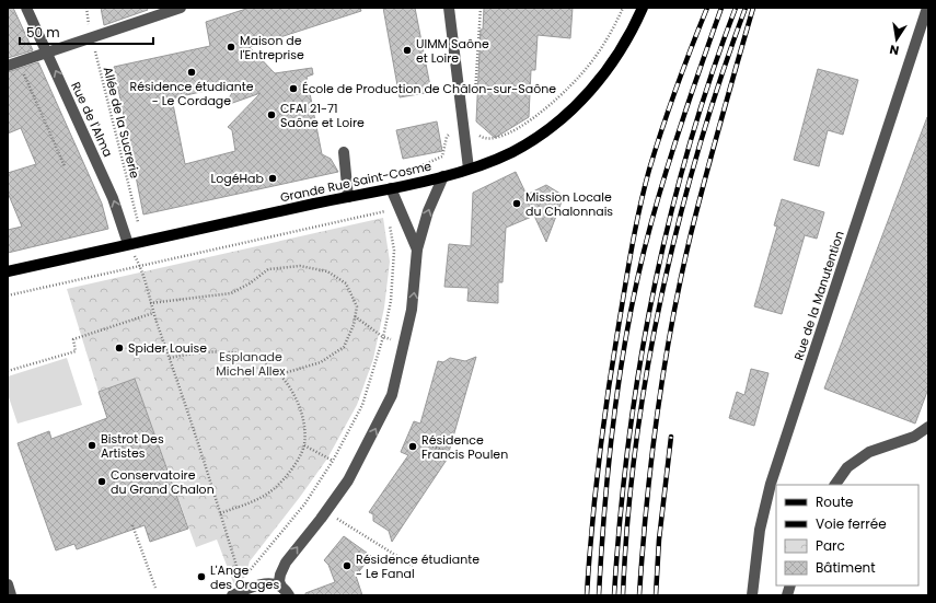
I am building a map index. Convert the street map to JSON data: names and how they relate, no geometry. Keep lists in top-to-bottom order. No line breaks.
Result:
{"streets":{"main road":["Grande Rue Saint-Cosme"],"street":["Rue de l'Alma","Rue de la Manutention"],"path":["Allée de la Sucrerie"]},"crossings":[["Rue de l'Alma","Grande Rue Saint-Cosme"],["Allée de la Sucrerie","Grande Rue Saint-Cosme"]],"one_way":["Rue de l'Alma"],"parks":["Esplanade Michel Allex"],"places":["Maison de l'Entreprise","UIMM Saône et Loire","Résidence étudiante - Le Cordage","École de Production de Châlon-sur-Saône","CFAI 21-71 Saône et Loire","LogéHab","Mission Locale du Chalonnais","Spider Louise","Bistrot Des Artistes","Résidence Francis Poulen","Conservatoire du Grand Chalon","Résidence étudiante - Le Fanal","L'Ange des Orages"],"legend":["Route","Voie ferrée","Parc","Bâtiment"],"scale_bar":"50 m","north":"bottom"}
